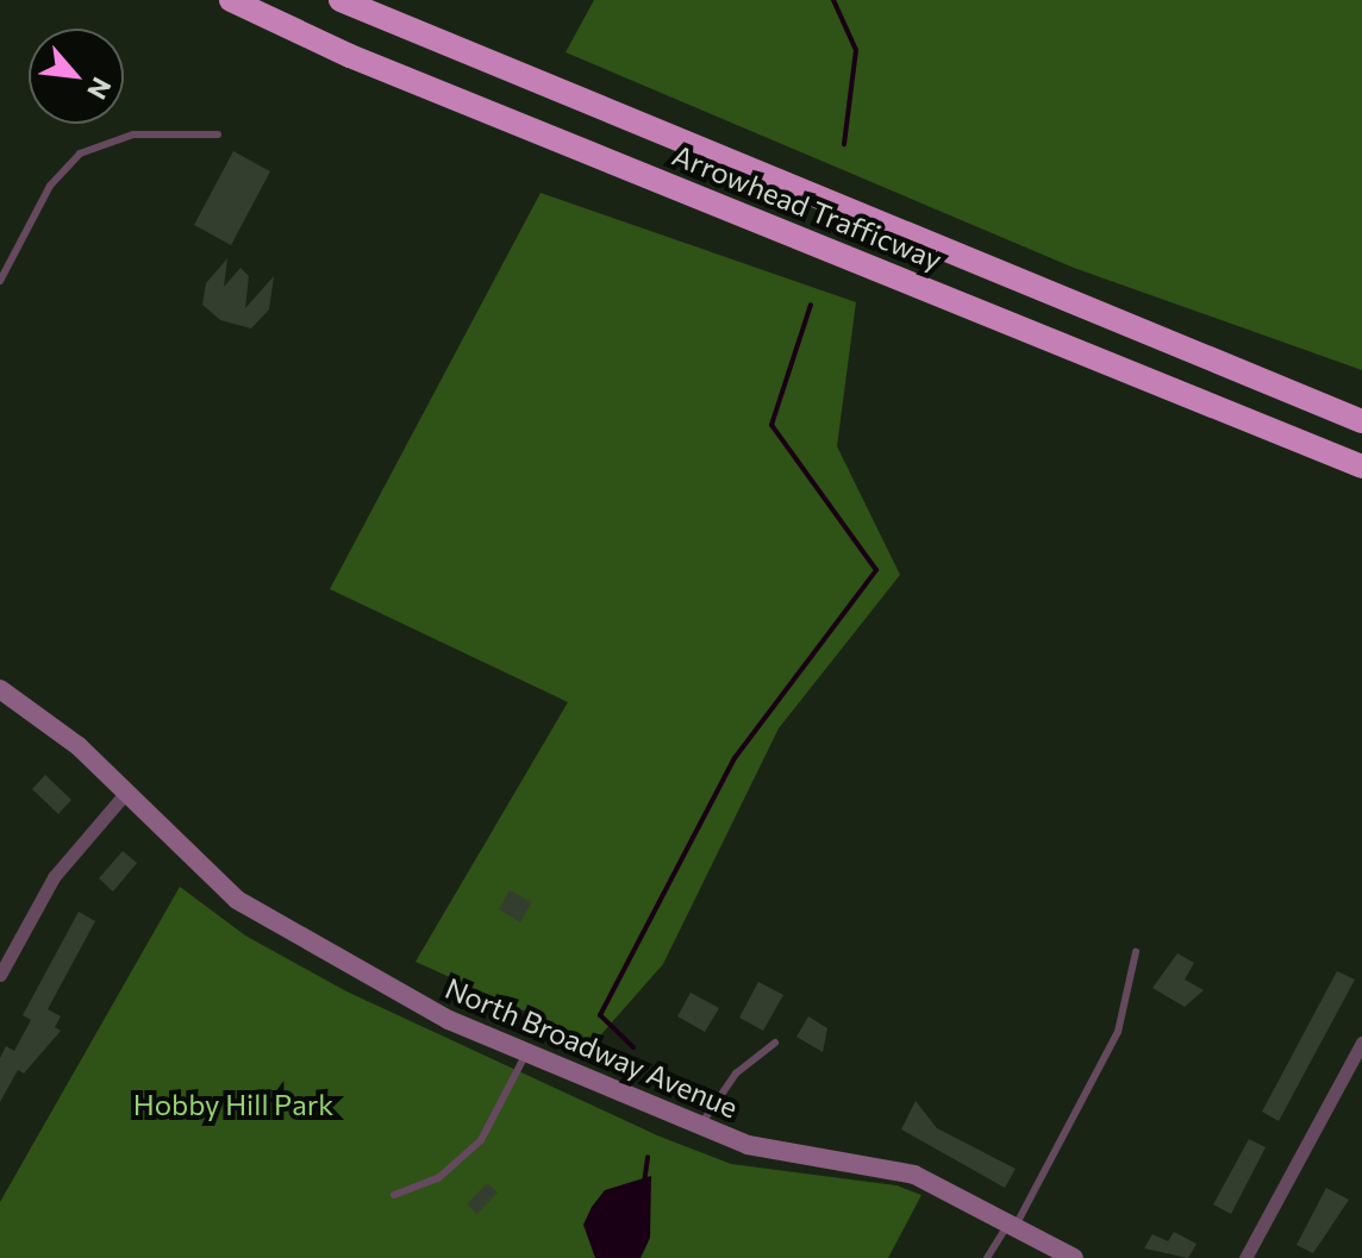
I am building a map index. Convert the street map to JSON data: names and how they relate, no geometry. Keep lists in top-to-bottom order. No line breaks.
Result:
{"streets":{"highway":["Arrowhead Trafficway"],"street":["North Broadway Avenue"]},"parks":["Hobby Hill Park"],"north":"bottom right"}
